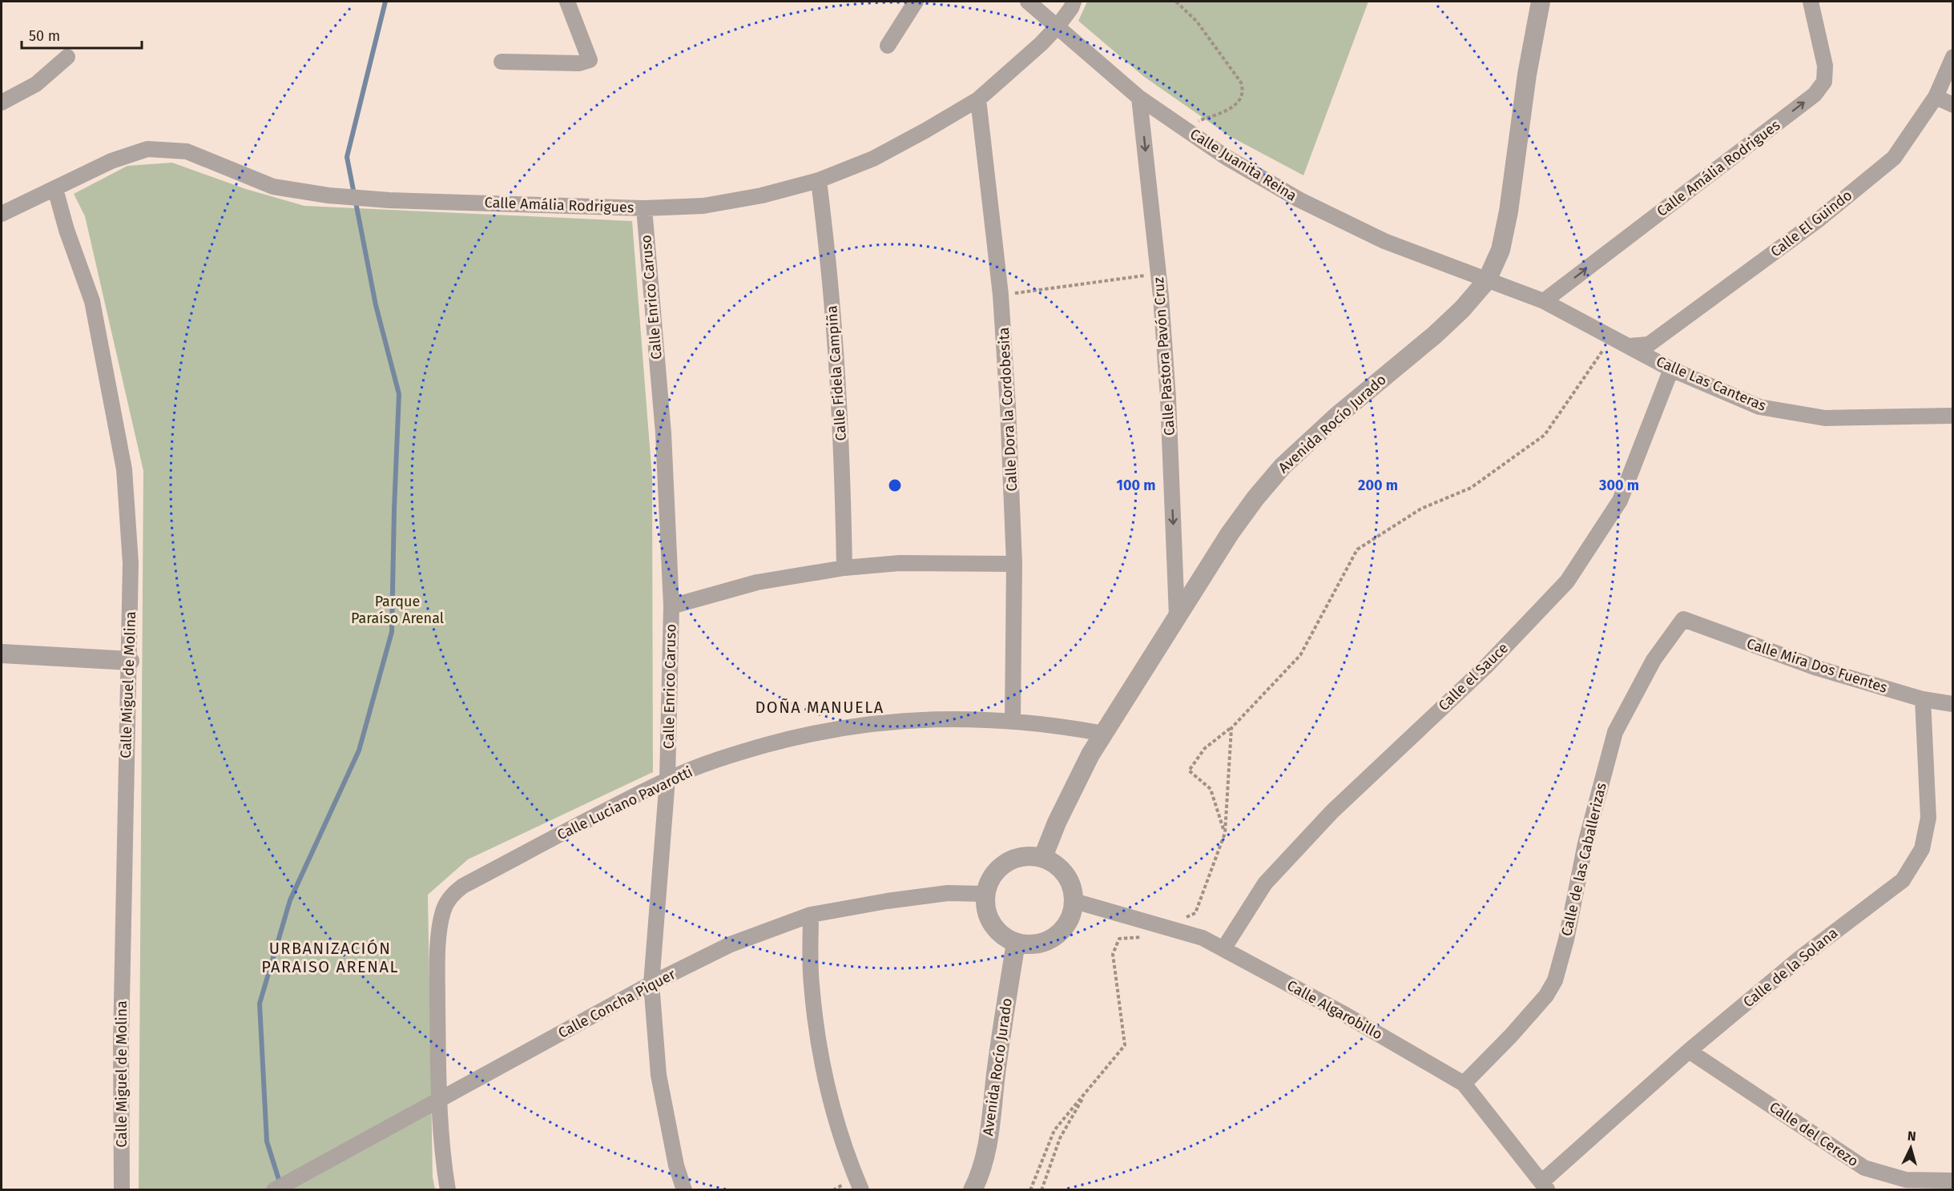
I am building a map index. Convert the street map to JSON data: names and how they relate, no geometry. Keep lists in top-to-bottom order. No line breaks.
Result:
{"streets":{"street":["Calle Juanita Reina","Calle Amália Rodrigues","Calle El Guindo","Calle Enrico Caruso","Calle Pastora Pavón Cruz","Calle Fidela Campiña","Calle Las Canteras","Calle Dora la Cordobesita","Avenida Rocío Jurado","Calle Mira Dos Fuentes","Calle el Sauce","Calle Miguel de Molina","Calle Luciano Pavarotti","Calle de las Caballerizas","Calle de la Solana","Calle Concha Piquer","Calle Algarobillo","Calle del Cerezo"]},"crossings":[["Calle Juanita Reina","Calle Amália Rodrigues"],["Calle Juanita Reina","Calle Pastora Pavón Cruz"],["Calle Juanita Reina","Calle Las Canteras"],["Calle Juanita Reina","Avenida Rocío Jurado"],["Calle Amália Rodrigues","Calle Enrico Caruso"],["Calle Amália Rodrigues","Calle Fidela Campiña"],["Calle Amália Rodrigues","Calle Las Canteras"],["Calle Amália Rodrigues","Calle Dora la Cordobesita"],["Calle Amália Rodrigues","Calle Miguel de Molina"],["Calle El Guindo","Calle Las Canteras"],["Calle Enrico Caruso","Calle Luciano Pavarotti"],["Calle Enrico Caruso","Calle Concha Piquer"],["Calle Pastora Pavón Cruz","Avenida Rocío Jurado"],["Calle Las Canteras","Avenida Rocío Jurado"],["Calle Las Canteras","Calle el Sauce"],["Calle Dora la Cordobesita","Calle Luciano Pavarotti"],["Avenida Rocío Jurado","Calle Luciano Pavarotti"],["Avenida Rocío Jurado","Calle Concha Piquer"],["Avenida Rocío Jurado","Calle Algarobillo"],["Calle Mira Dos Fuentes","Calle de las Caballerizas"],["Calle Mira Dos Fuentes","Calle de la Solana"],["Calle el Sauce","Calle Algarobillo"],["Calle Luciano Pavarotti","Calle Concha Piquer"],["Calle de las Caballerizas","Calle Algarobillo"],["Calle de la Solana","Calle Algarobillo"],["Calle de la Solana","Calle del Cerezo"],["Calle Concha Piquer","Calle Algarobillo"]],"one_way":["Calle Pastora Pavón Cruz"],"districts":["DOÑA MANUELA","URBANIZACIÓN PARAISO ARENAL"],"parks":["Parque Paraíso Arenal"],"scale_bar":"50 m","north":"top","rings":["100 m","200 m","300 m"]}
